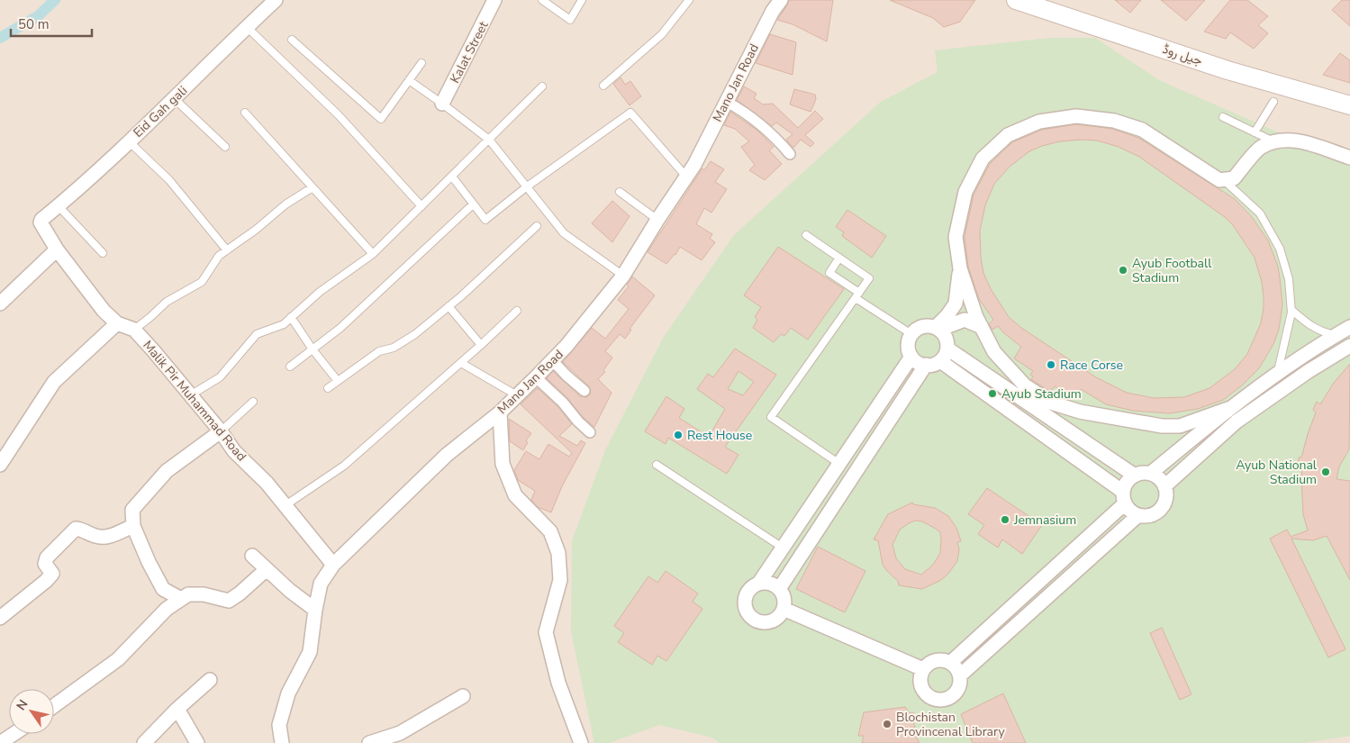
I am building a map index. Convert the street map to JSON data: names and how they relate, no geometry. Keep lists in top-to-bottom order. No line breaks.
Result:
{"streets":{"main road":["جیل روڈ"],"street":["Kalat Street","Mano Jan Road","Eid Gah gali","Malik Pir Muhammad Road"]},"crossings":[["Mano Jan Road","Malik Pir Muhammad Road"],["Eid Gah gali","Malik Pir Muhammad Road"]],"places":["Ayub Football Stadium","Race Corse","Ayub Stadium","Rest House","Ayub National Stadium","Jemnasium","Blochistan Provincenal Library"],"scale_bar":"50 m","north":"top left"}
